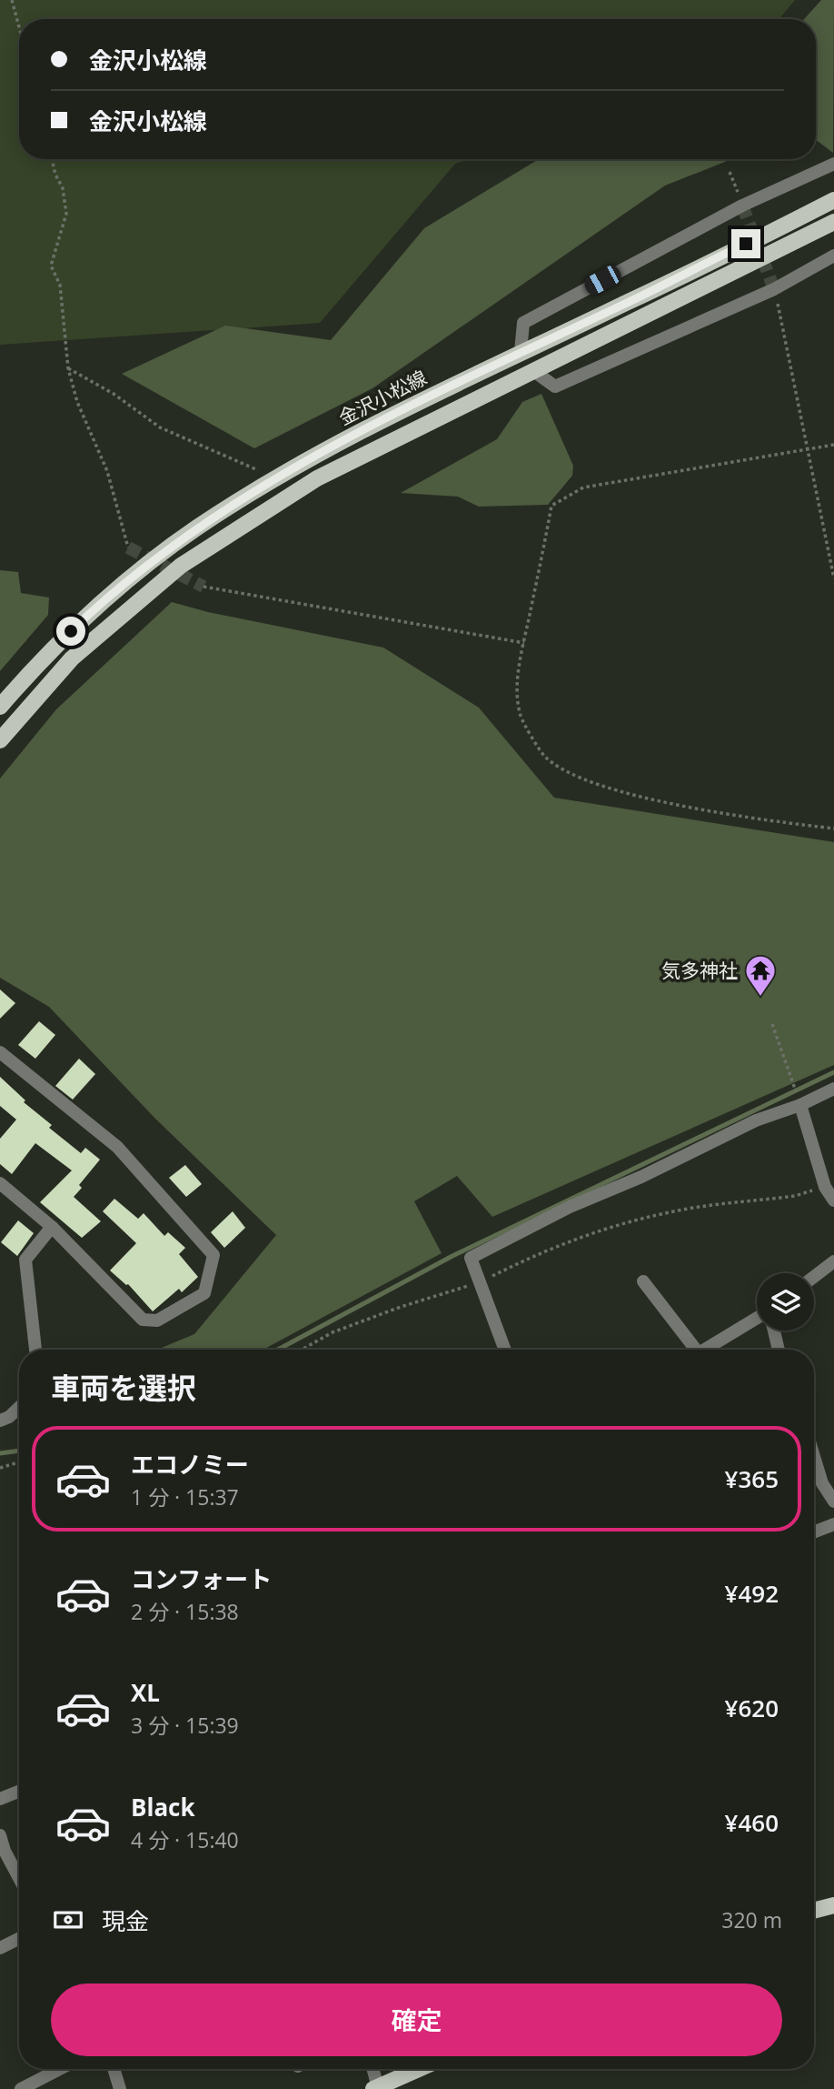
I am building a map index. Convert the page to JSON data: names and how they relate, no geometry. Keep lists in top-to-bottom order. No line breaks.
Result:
{"streets":{"main road":["金沢小松線"]},"places":{"temple":["気多神社"]},"page":{"banner":["金沢小松線","金沢小松線"],"heading":"車両を選択","list":[{"name":"エコノミー","note":"1 分 · 15:37","value":"¥365"},{"name":"コンフォート","note":"2 分 · 15:38","value":"¥492"},{"name":"XL","note":"3 分 · 15:39","value":"¥620"},{"name":"Black","note":"4 分 · 15:40","value":"¥460"}],"pay":["現金","320 m"],"buttons":"確定"}}
